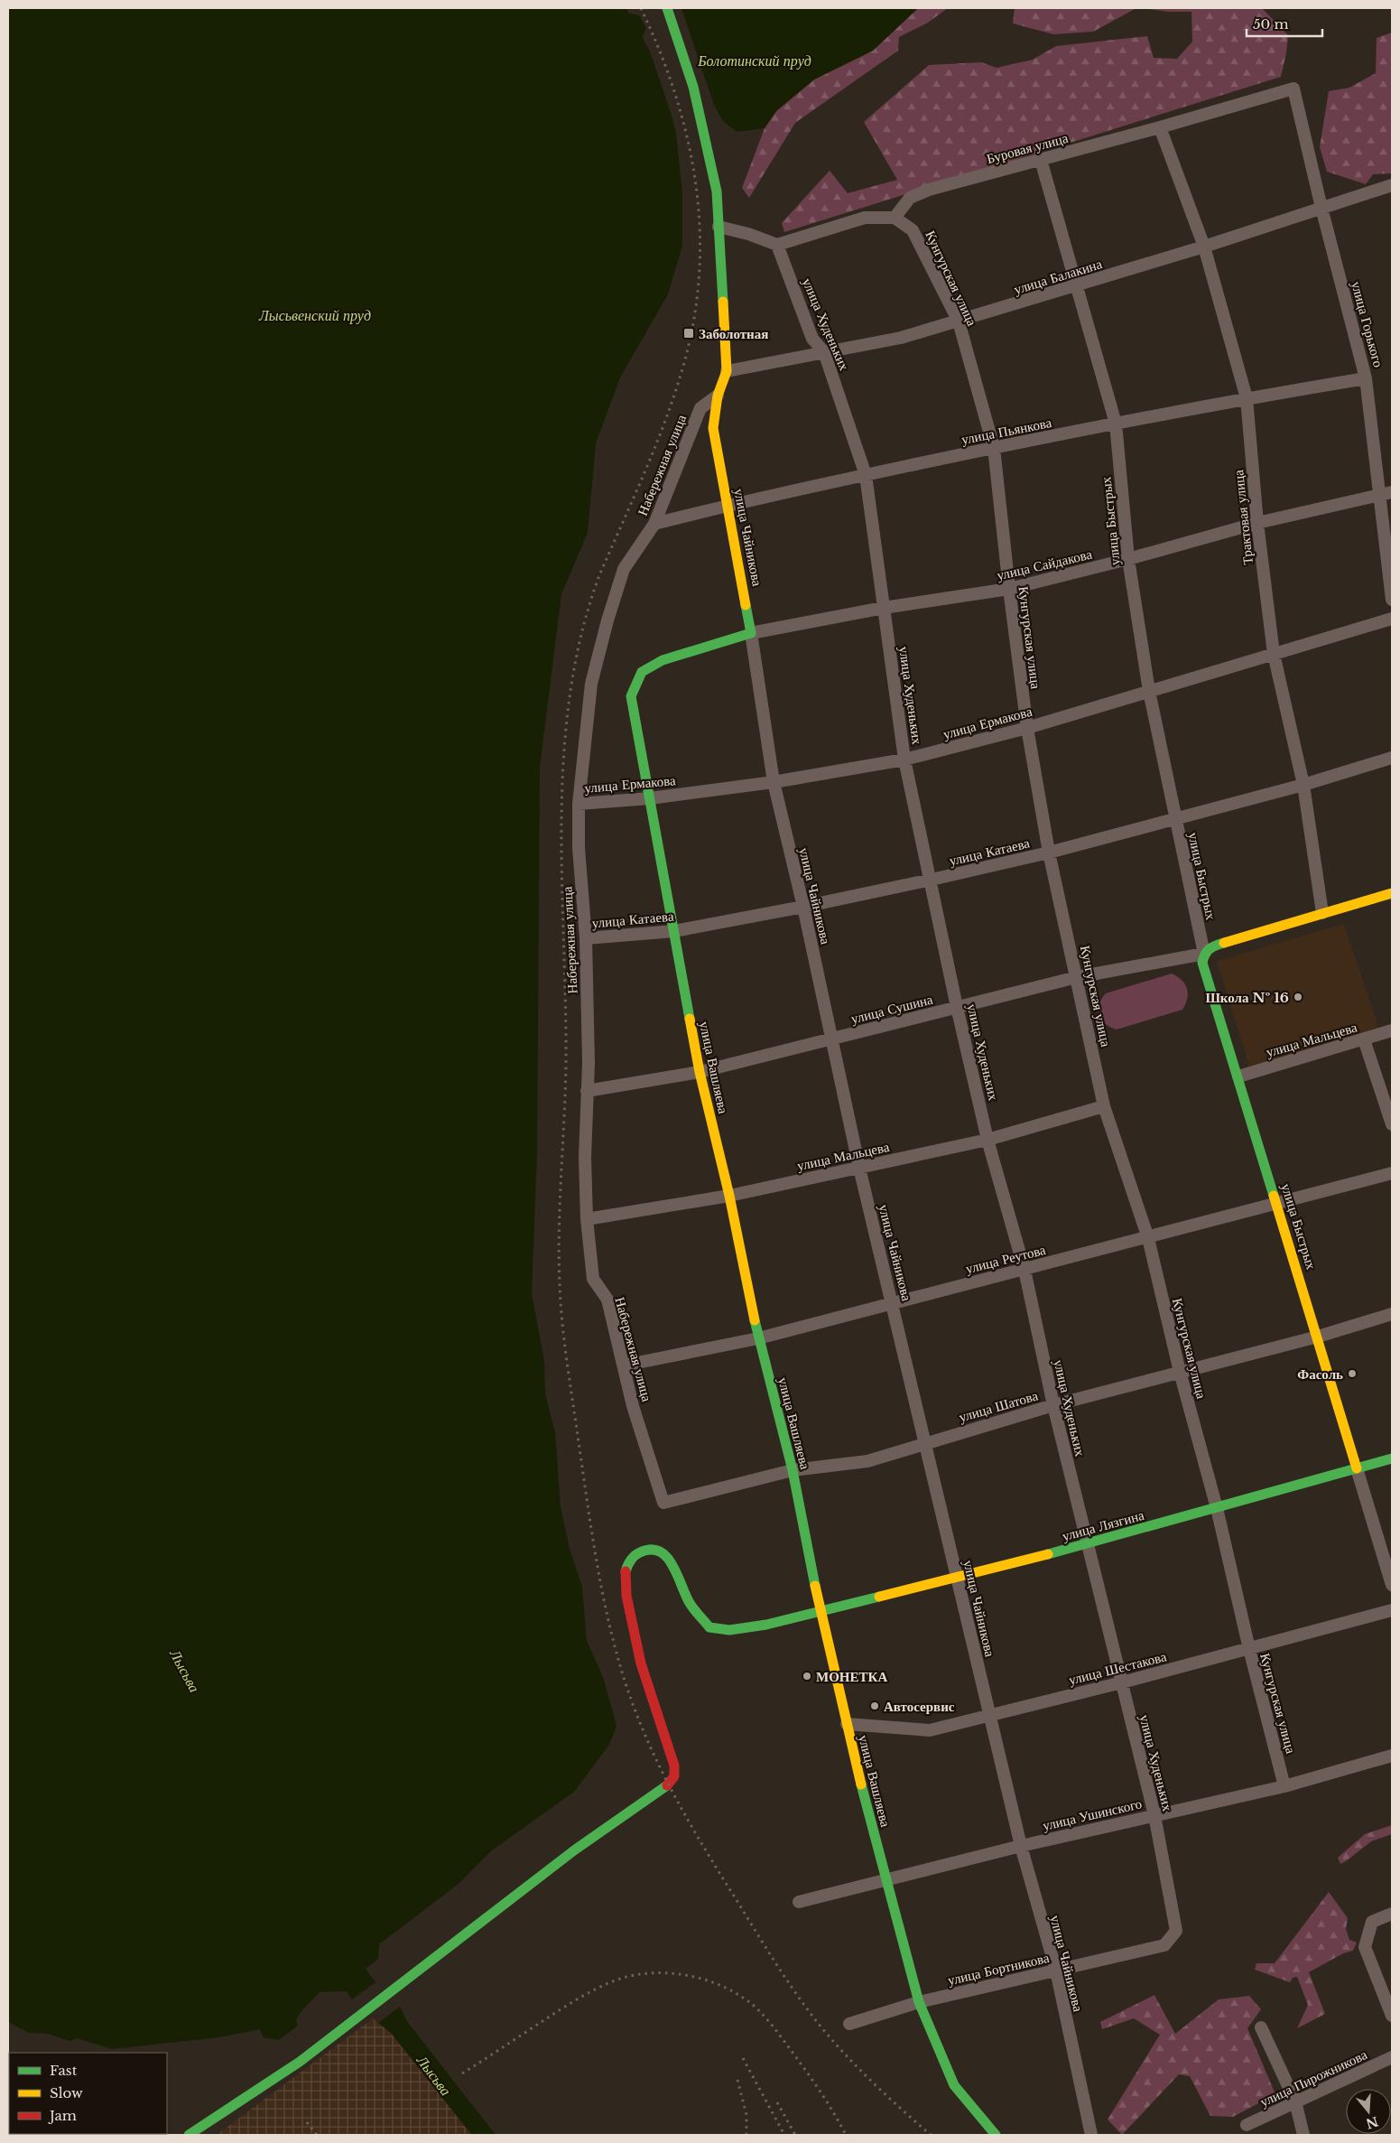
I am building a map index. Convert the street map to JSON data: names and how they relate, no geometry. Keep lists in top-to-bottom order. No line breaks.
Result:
{"streets":{"street":["Буровая улица","улица Балакина","Кунгурская улица","улица Худеньких","улица Горького","улица Пьянкова","Набережная улица","Трактовая улица","улица Быстрых","улица Чайникова","улица Сайдакова","улица Ермакова","улица Катаева","улица Сушина","улица Мальцева","улица Вашляева","улица Реутова","улица Шатова","улица Лязгина","улица Шестакова","улица Ушинского","улица Бортникова","улица Пирожникова"]},"crossings":[["Буровая улица","Кунгурская улица"],["Буровая улица","улица Горького"],["Буровая улица","Трактовая улица"],["Буровая улица","улица Быстрых"],["улица Балакина","Кунгурская улица"],["улица Балакина","улица Худеньких"],["улица Балакина","улица Горького"],["улица Балакина","Трактовая улица"],["улица Балакина","улица Быстрых"],["улица Балакина","улица Чайникова"],["Кунгурская улица","улица Пьянкова"],["Кунгурская улица","улица Сайдакова"],["Кунгурская улица","улица Ермакова"],["Кунгурская улица","улица Катаева"],["Кунгурская улица","улица Сушина"],["Кунгурская улица","улица Мальцева"],["Кунгурская улица","улица Реутова"],["Кунгурская улица","улица Шатова"],["Кунгурская улица","улица Лязгина"],["Кунгурская улица","улица Шестакова"],["Кунгурская улица","улица Ушинского"],["улица Худеньких","улица Пьянкова"],["улица Худеньких","улица Сайдакова"],["улица Худеньких","улица Ермакова"],["улица Худеньких","улица Катаева"],["улица Худеньких","улица Сушина"],["улица Худеньких","улица Мальцева"],["улица Худеньких","улица Реутова"],["улица Худеньких","улица Шатова"],["улица Худеньких","улица Лязгина"],["улица Худеньких","улица Шестакова"],["улица Худеньких","улица Ушинского"],["улица Худеньких","улица Бортникова"],["улица Горького","улица Пьянкова"],["улица Горького","улица Сайдакова"],["улица Пьянкова","Набережная улица"],["улица Пьянкова","Трактовая улица"],["улица Пьянкова","улица Быстрых"],["улица Пьянкова","улица Чайникова"],["Набережная улица","улица Чайникова"],["Набережная улица","улица Ермакова"],["Набережная улица","улица Катаева"],["Набережная улица","улица Сушина"],["Набережная улица","улица Мальцева"],["Набережная улица","улица Реутова"],["Набережная улица","улица Шатова"],["Трактовая улица","улица Сайдакова"],["Трактовая улица","улица Ермакова"],["Трактовая улица","улица Катаева"],["улица Быстрых","улица Сайдакова"],["улица Быстрых","улица Ермакова"],["улица Быстрых","улица Катаева"],["улица Быстрых","улица Сушина"],["улица Быстрых","улица Мальцева"],["улица Быстрых","улица Реутова"],["улица Быстрых","улица Шатова"],["улица Быстрых","улица Лязгина"],["улица Чайникова","улица Сайдакова"],["улица Чайникова","улица Ермакова"],["улица Чайникова","улица Катаева"],["улица Чайникова","улица Сушина"],["улица Чайникова","улица Мальцева"],["улица Чайникова","улица Вашляева"],["улица Чайникова","улица Реутова"],["улица Чайникова","улица Шатова"],["улица Чайникова","улица Лязгина"],["улица Чайникова","улица Шестакова"],["улица Чайникова","улица Ушинского"],["улица Чайникова","улица Бортникова"],["улица Сайдакова","улица Вашляева"],["улица Ермакова","улица Вашляева"],["улица Катаева","улица Вашляева"],["улица Сушина","улица Вашляева"],["улица Мальцева","улица Вашляева"],["улица Вашляева","улица Реутова"],["улица Вашляева","улица Шатова"],["улица Вашляева","улица Лязгина"],["улица Вашляева","улица Шестакова"],["улица Вашляева","улица Ушинского"],["улица Вашляева","улица Бортникова"]],"water":["Болотинский пруд","Лысьвенский пруд","Лысьва"],"places":{"transit":["Заболотная"],"other":["Школа № 16","Фасоль","МОНЕТКА","Автосервис"]},"legend":["Fast","Slow","Jam"],"scale_bar":"50 m","north":"bottom"}
